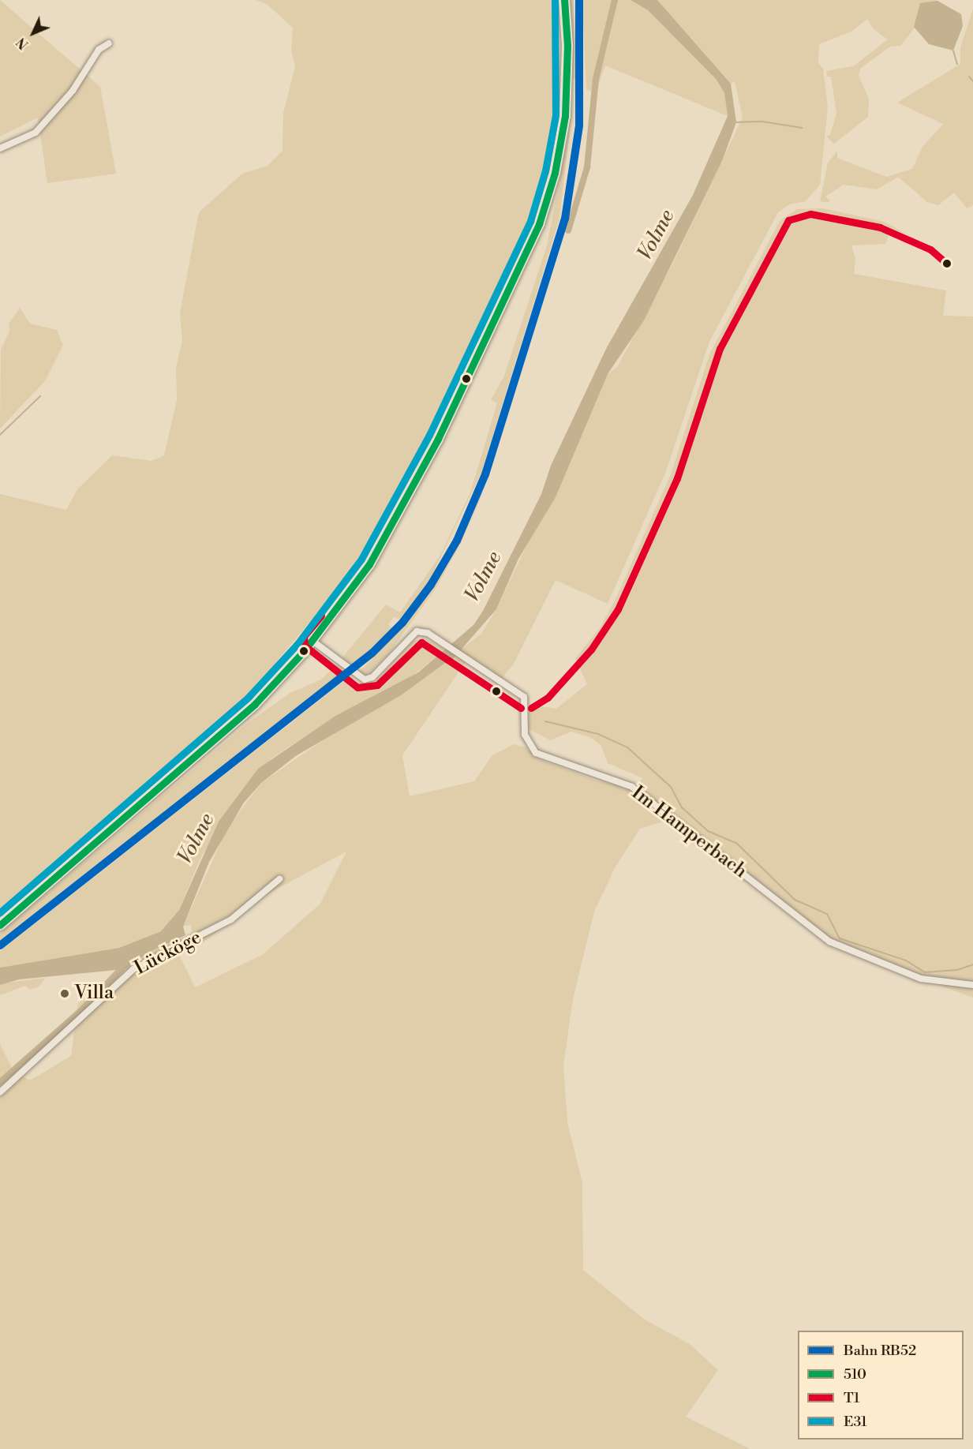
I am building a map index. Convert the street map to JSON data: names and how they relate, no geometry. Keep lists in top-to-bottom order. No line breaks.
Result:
{"streets":{"street":["Im Hamperbach","Lücköge"]},"water":["Volme"],"places":["Villa"],"lines":["rail line RB52","transit line 510","transit line E31","transit line T1"],"legend":["Bahn RB52","510","T1","E31"],"north":"bottom left"}
